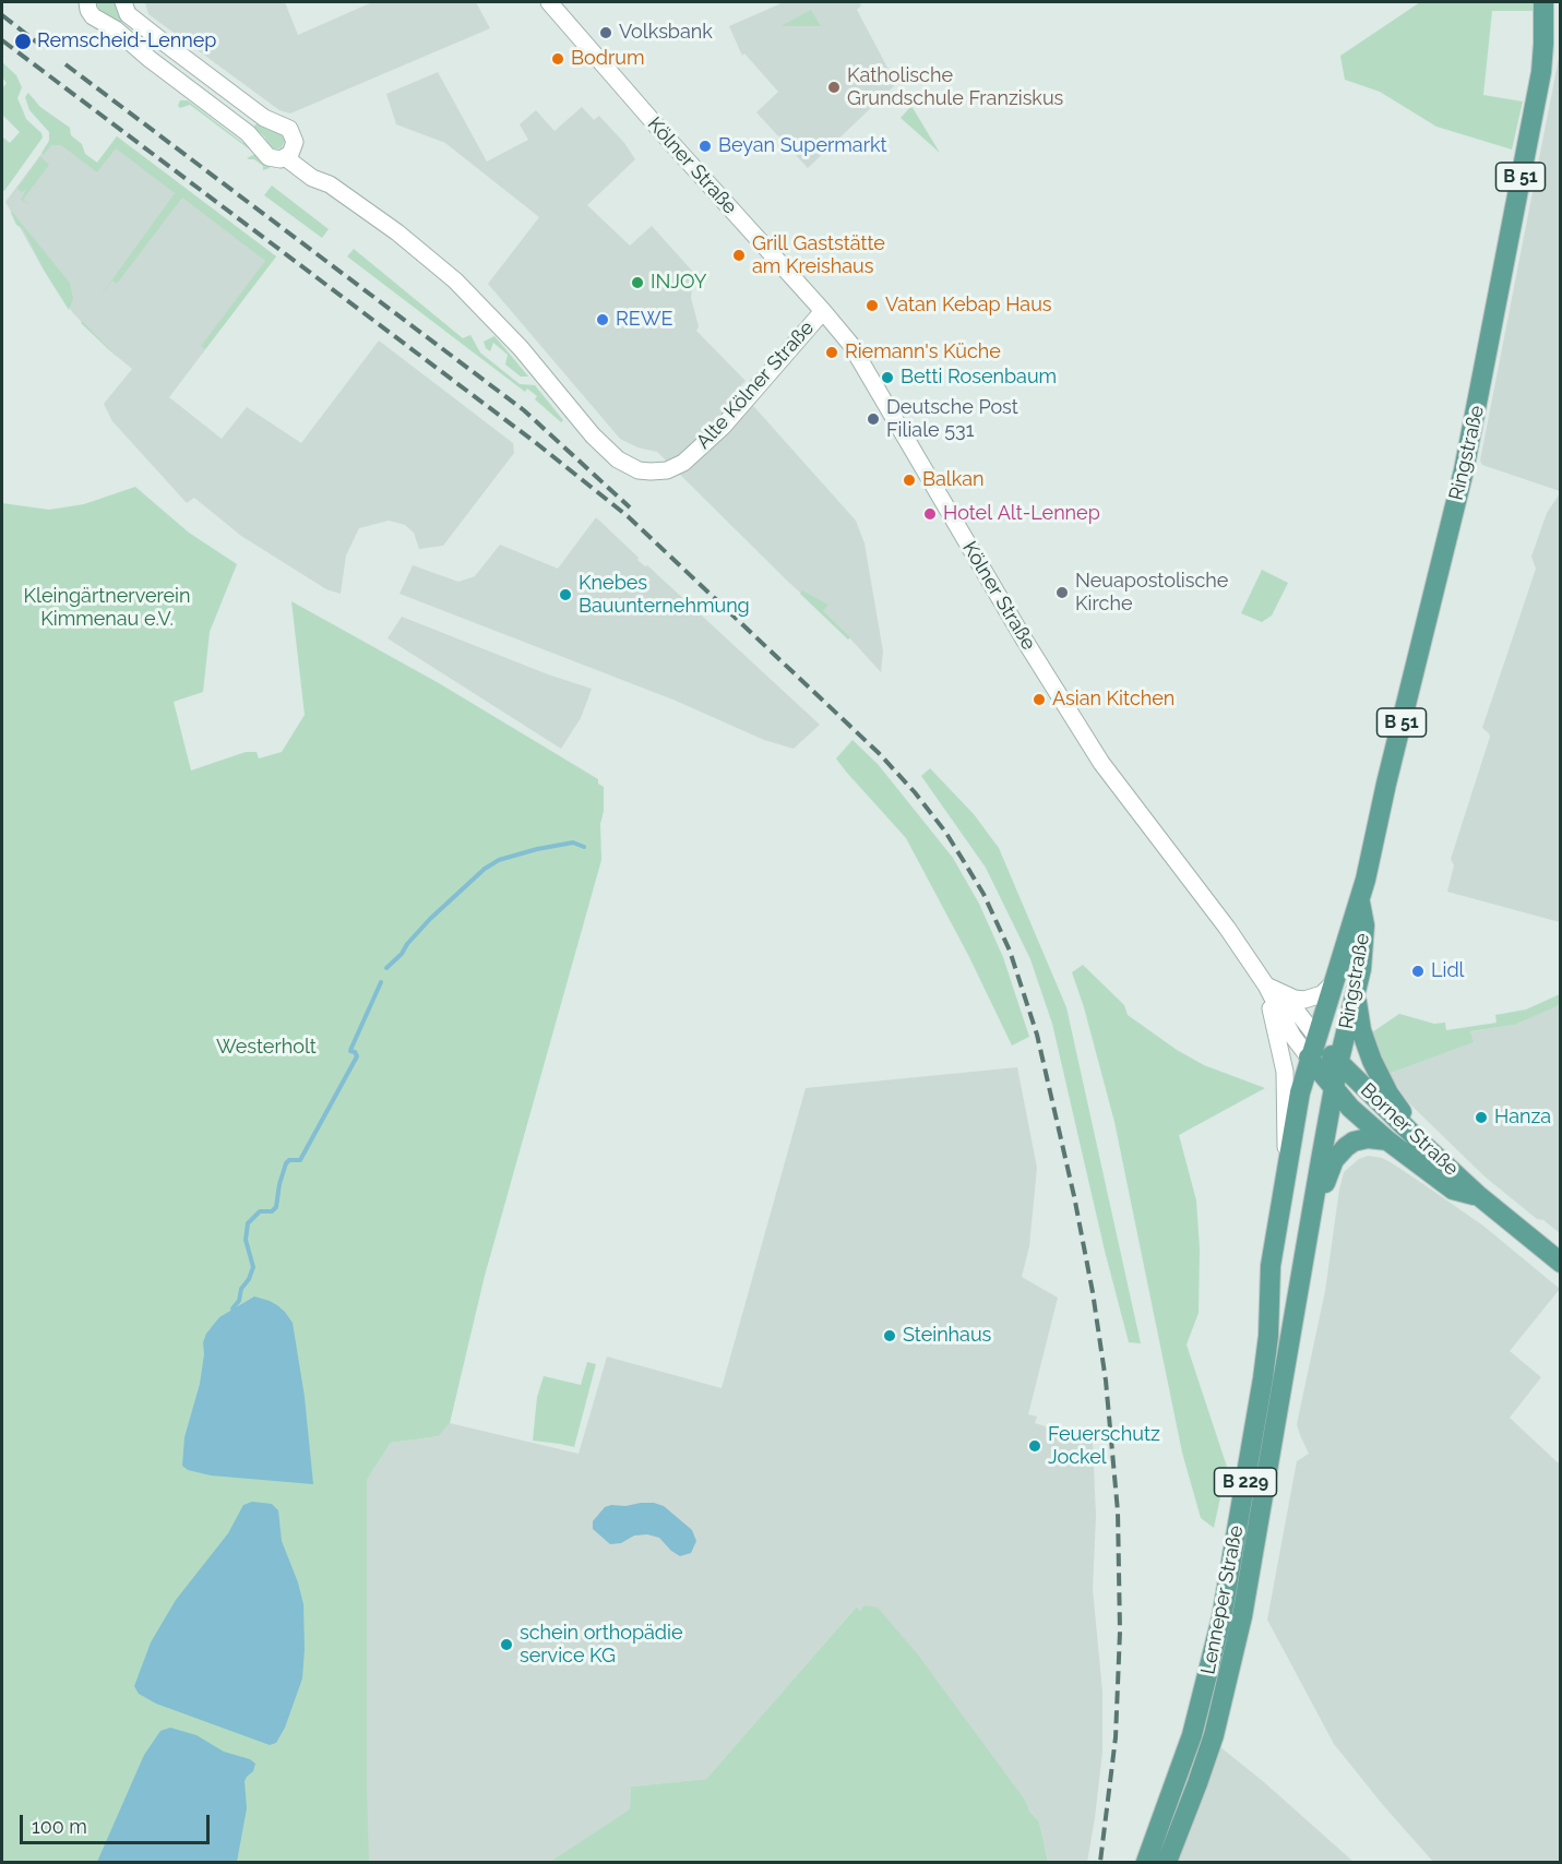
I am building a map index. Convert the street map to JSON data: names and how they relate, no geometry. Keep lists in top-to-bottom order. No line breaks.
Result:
{"streets":{"main road":["Kölner Straße","B 51","Ringstraße","Borner Straße","B 229","Lenneper Straße"],"street":["Alte Kölner Straße"]},"crossings":[["Kölner Straße","Alte Kölner Straße"],["Kölner Straße","Ringstraße"],["Kölner Straße","Borner Straße"],["Kölner Straße","Lenneper Straße"],["Ringstraße","Borner Straße"],["Ringstraße","Lenneper Straße"],["Borner Straße","Lenneper Straße"]],"parks":["Kleingärtnerverein Kimmenau e.V.","Westerholt"],"places":["Volksbank","Remscheid-Lennep","Bodrum","Katholische Grundschule Franziskus","Beyan Supermarkt","Grill Gaststätte am Kreishaus","INJOY","Vatan Kebap Haus","REWE","Riemann's Küche","Betti Rosenbaum","Deutsche Post Filiale 531","Balkan","Hotel Alt-Lennep","Neuapostolische Kirche","Knebes Bauunternehmung","Asian Kitchen","Lidl","Hanza","Steinhaus","Feuerschutz Jockel","schein orthopädie service KG"],"scale_bar":"100 m"}
